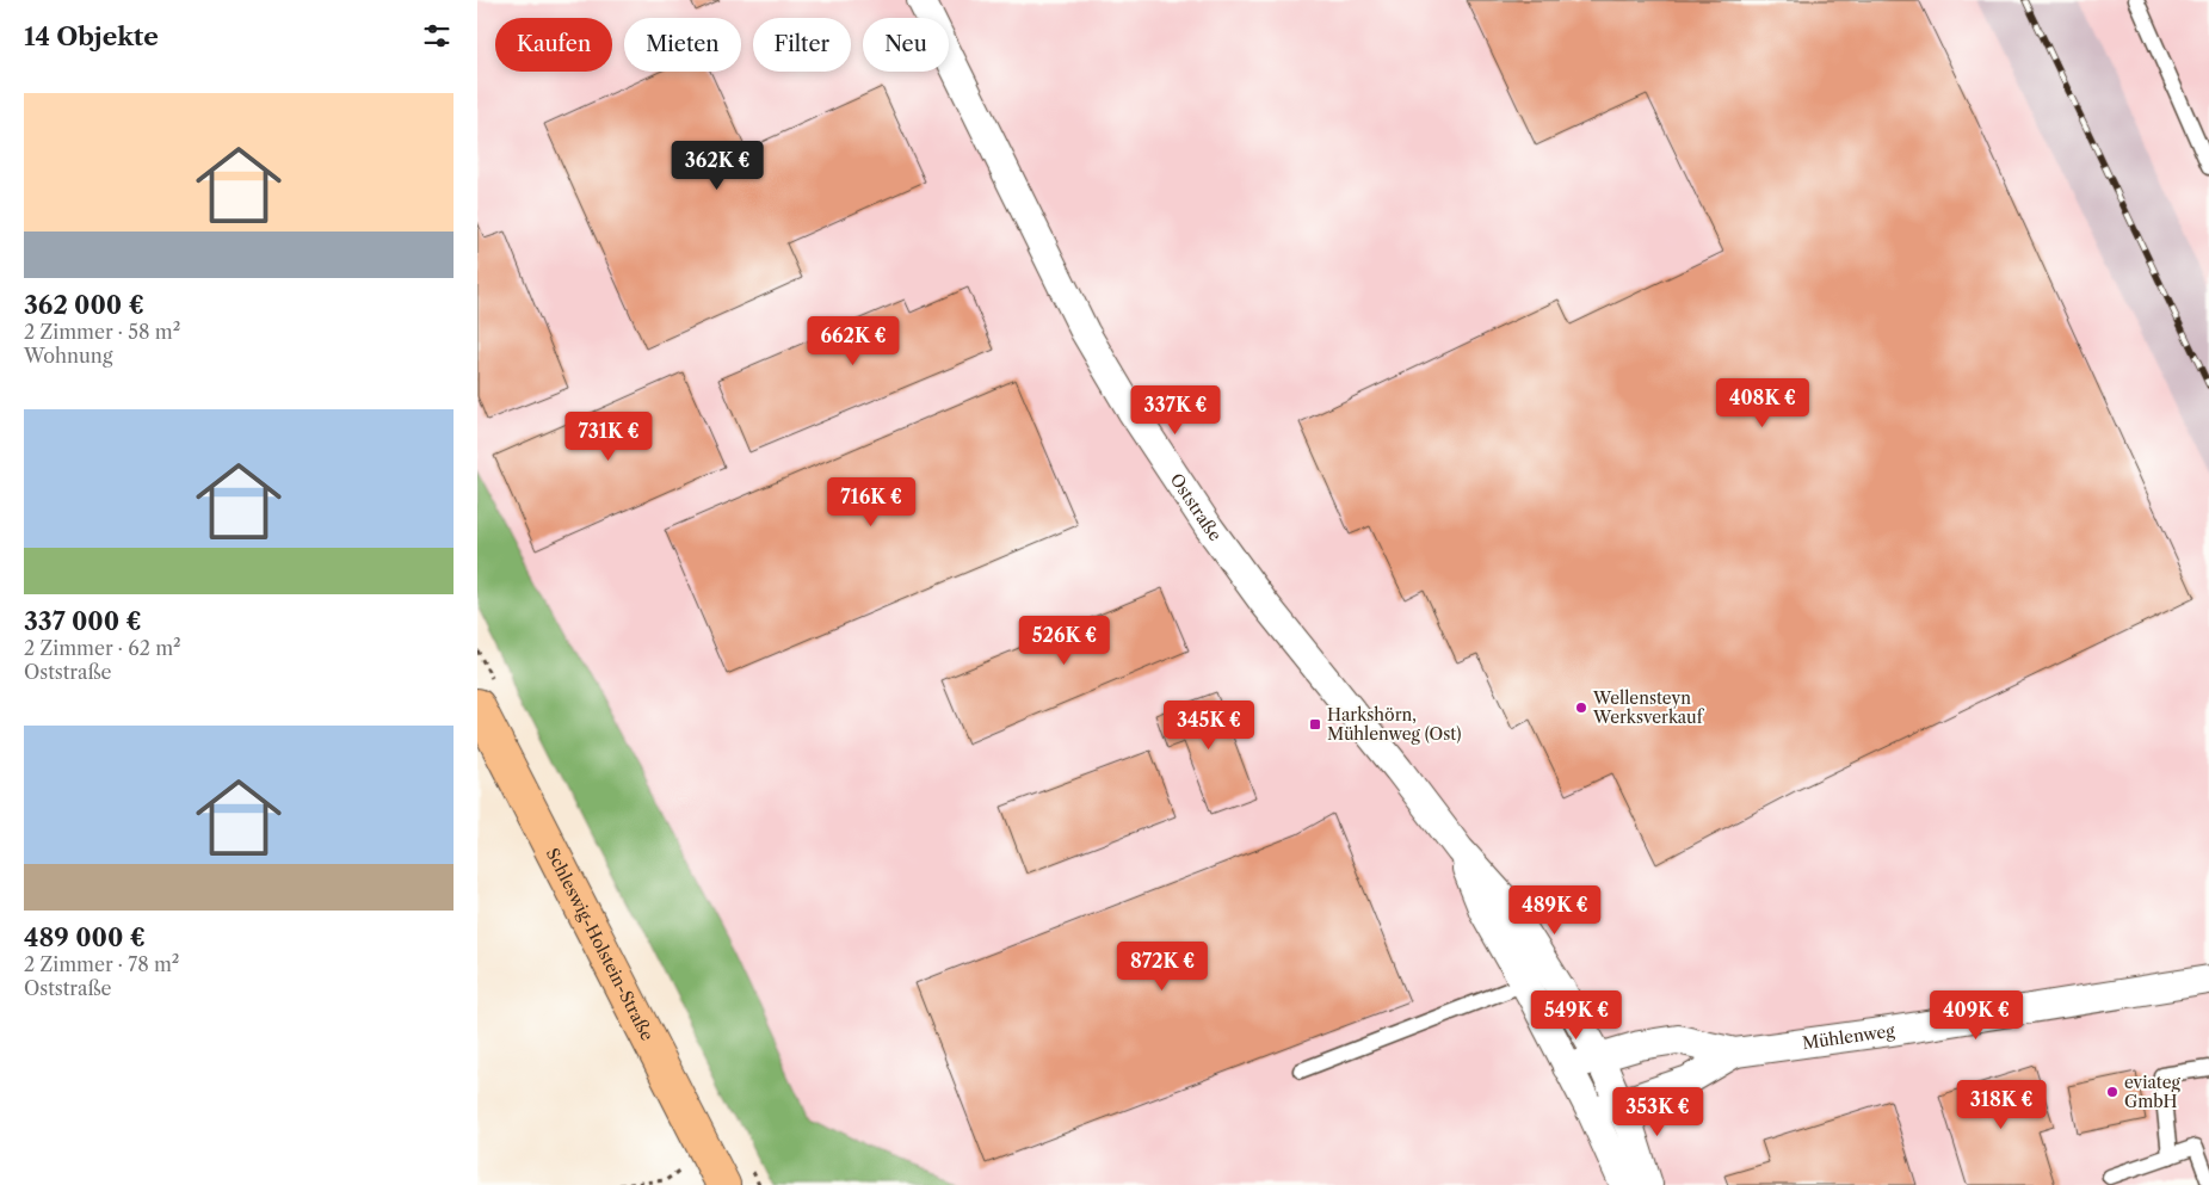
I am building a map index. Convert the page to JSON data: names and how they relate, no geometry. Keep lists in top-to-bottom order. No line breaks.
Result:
{"streets":{"main road":["Schleswig-Holstein-Straße"],"street":["Oststraße","Mühlenweg"]},"crossings":[["Oststraße","Mühlenweg"]],"places":{"other":["Wellensteyn Werksverkauf","eviateg GmbH"],"transit":["Harkshörn, Mühlenweg (Ost)"]},"page":{"heading":"14 Objekte","chip":["Kaufen","Mieten","Filter","Neu"],"list":[{"name":"362 000 €","note":"2 Zimmer · 58 m² · Wohnung"},{"name":"337 000 €","note":"2 Zimmer · 62 m² · Oststraße"},{"name":"489 000 €","note":"2 Zimmer · 78 m² · Oststraße"}],"price":["362K €","662K €","408K €","337K €","731K €","716K €","526K €","345K €","489K €","872K €","549K €","409K €","318K €","353K €"]}}
